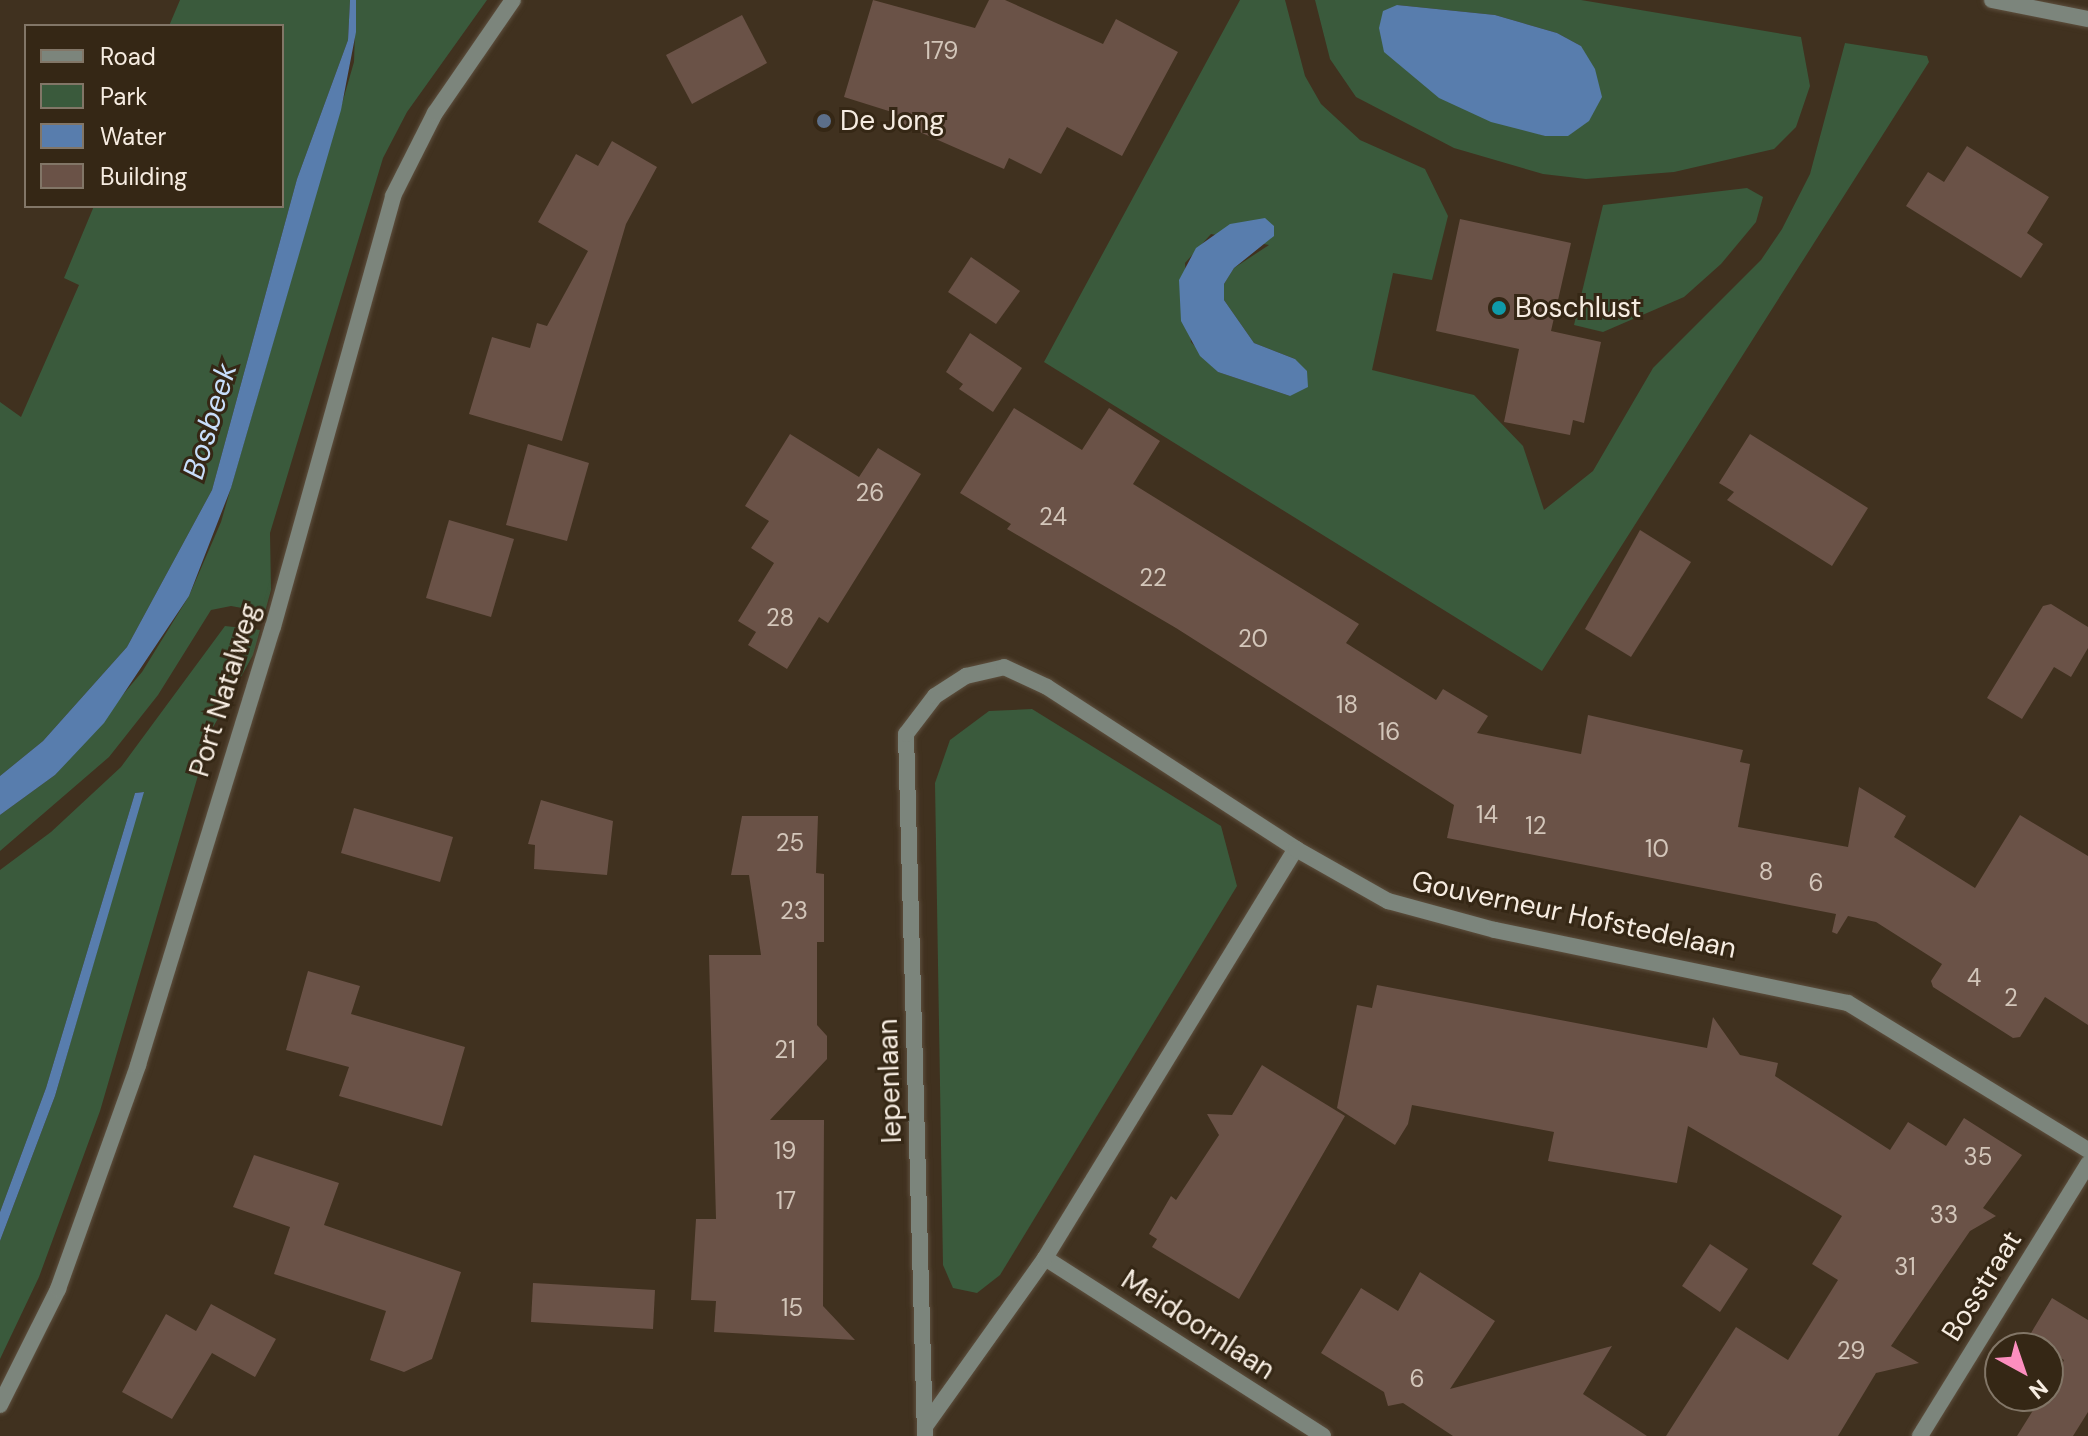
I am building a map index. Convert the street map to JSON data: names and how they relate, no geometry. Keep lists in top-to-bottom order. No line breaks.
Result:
{"streets":{"street":["Port Natalweg","Gouverneur Hofstedelaan","Iepenlaan","Bosstraat","Meidoornlaan"]},"crossings":[["Gouverneur Hofstedelaan","Iepenlaan"],["Iepenlaan","Meidoornlaan"]],"water":["Bosbeek"],"places":["De Jong","Boschlust"],"house_numbers":["179","26","24","22","28","20","18","16","14","12","25","10","8","6","23","4","2","21","19","35","17","33","31","15","29","6"],"legend":["Road","Park","Water","Building"],"north":"bottom right"}
